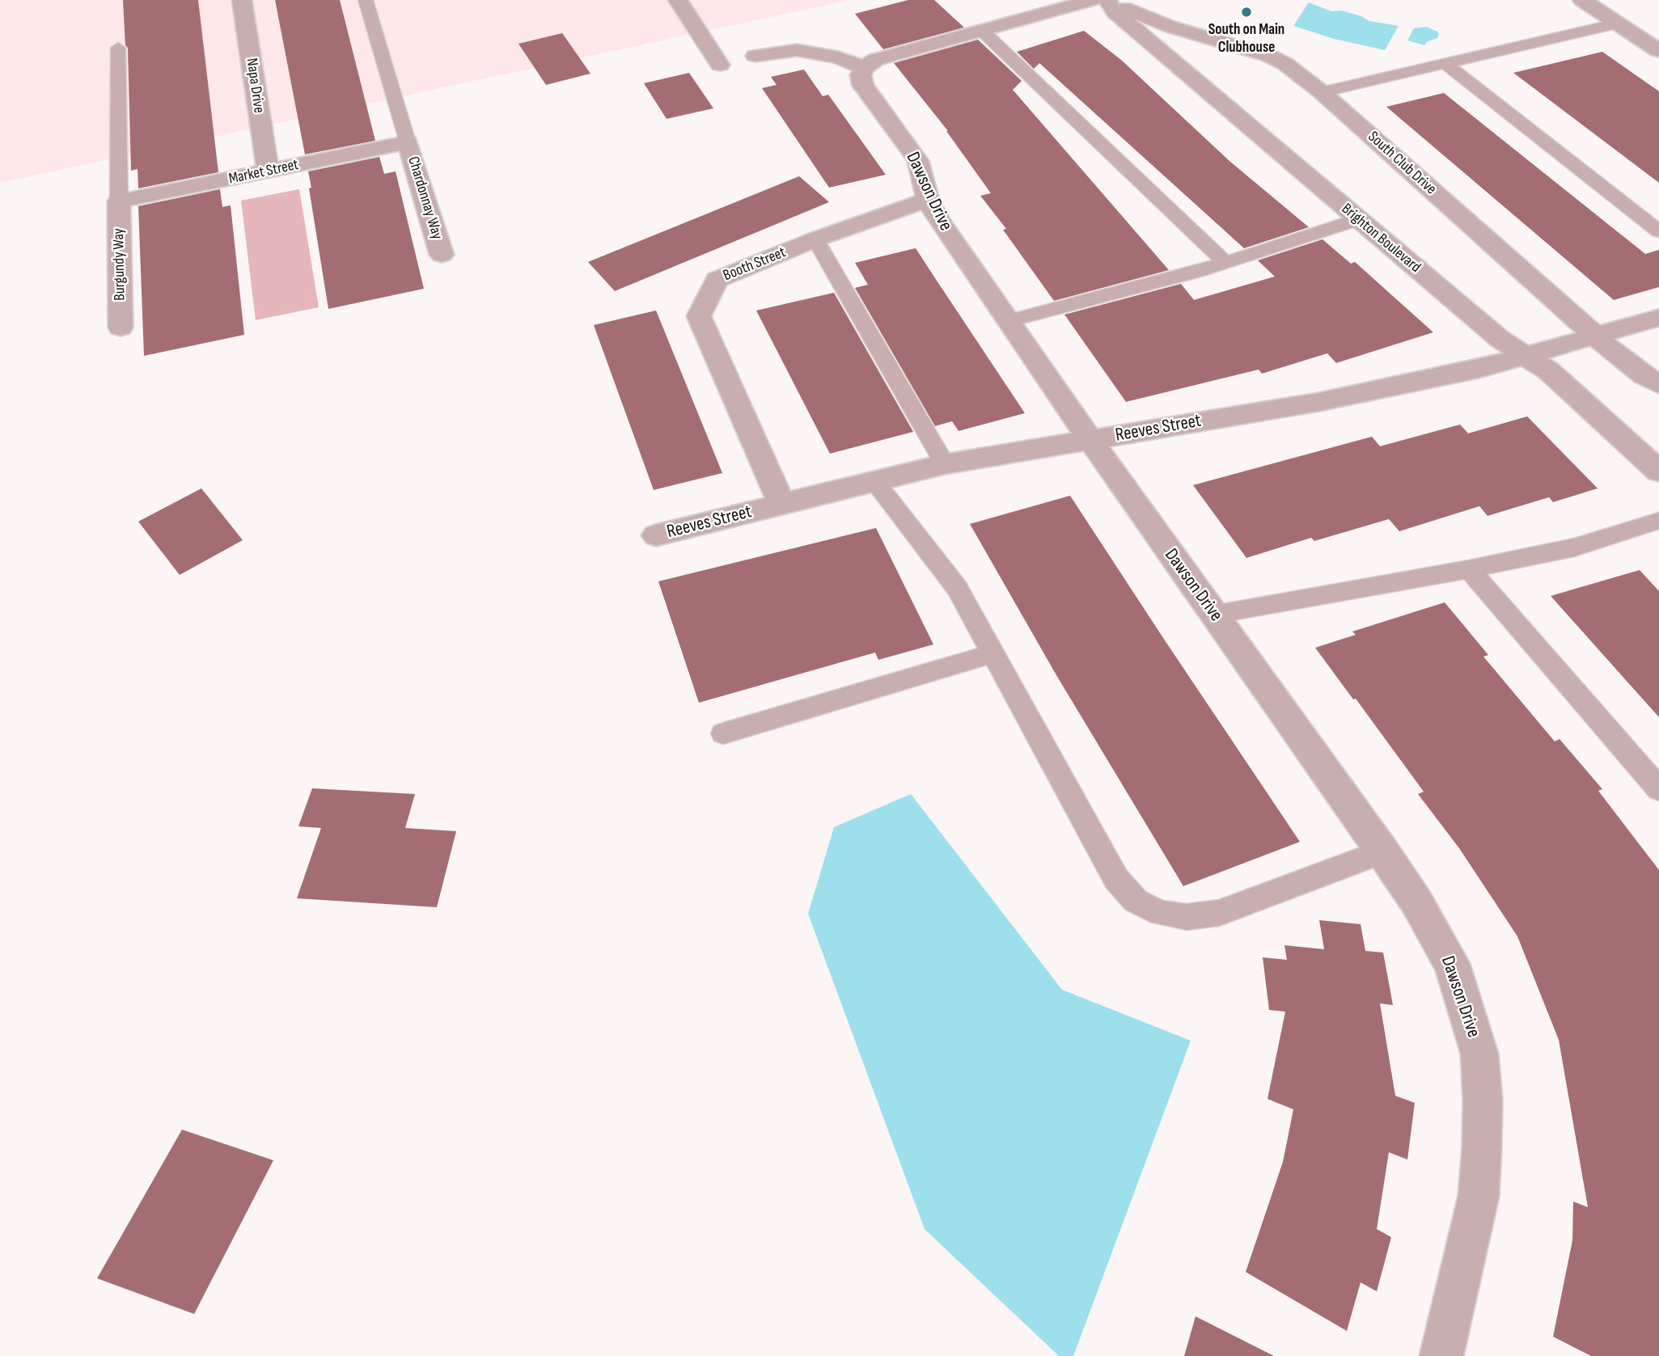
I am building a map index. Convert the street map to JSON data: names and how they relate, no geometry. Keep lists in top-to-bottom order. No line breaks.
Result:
{"streets":{"street":["Napa Drive","South Club Drive","Market Street","Dawson Drive","Chardonnay Way","Brighton Boulevard","Burgundy Way","Booth Street","Reeves Street"]},"crossings":[["Napa Drive","Market Street"],["South Club Drive","Brighton Boulevard"],["South Club Drive","Reeves Street"],["Market Street","Chardonnay Way"],["Market Street","Burgundy Way"],["Dawson Drive","Booth Street"],["Dawson Drive","Reeves Street"],["Brighton Boulevard","Reeves Street"],["Booth Street","Reeves Street"]],"places":["South on Main Clubhouse"]}
